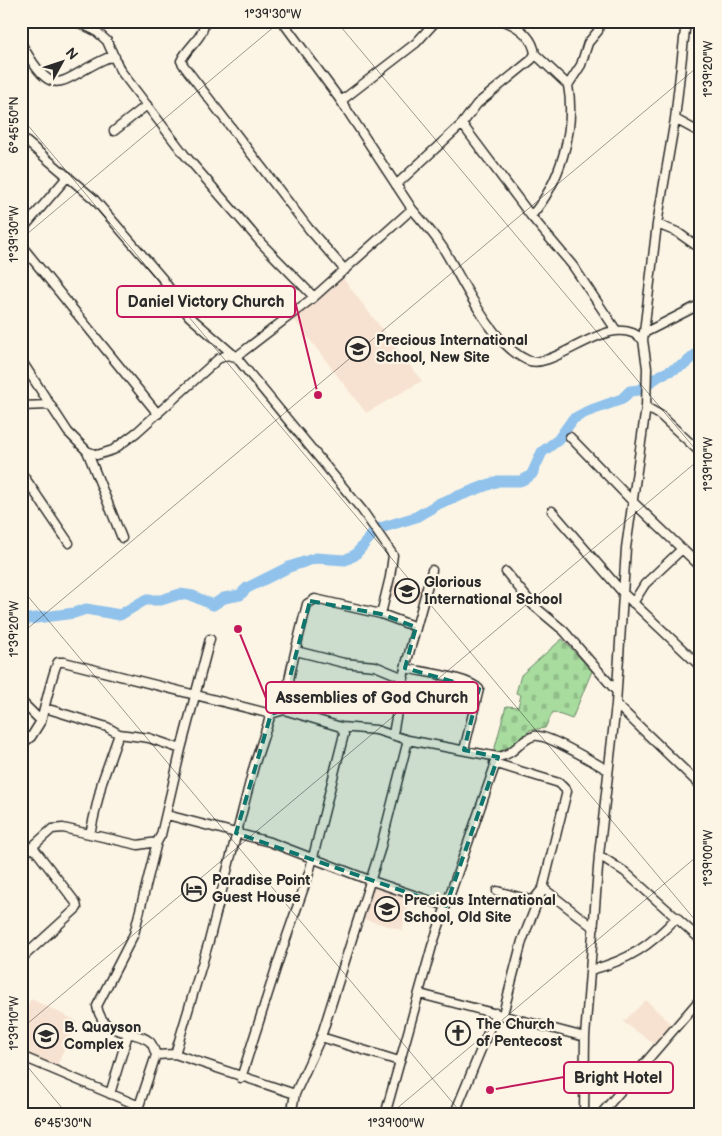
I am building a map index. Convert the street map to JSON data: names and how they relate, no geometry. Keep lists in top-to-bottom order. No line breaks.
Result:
{"places":{"school or university":["Precious International School, New Site","Glorious International School","Precious International School, Old Site","B. Quayson Complex"],"other":["Daniel Victory Church","Assemblies of God Church","Bright Hotel"],"hotel":["Paradise Point Guest House"],"church":["The Church of Pentecost"]},"north":"top right","coordinates":["1°39'30\"W","1°39'20\"W","6°45'50\"N","1°39'10\"W","1°39'00\"W","6°45'30\"N"]}
